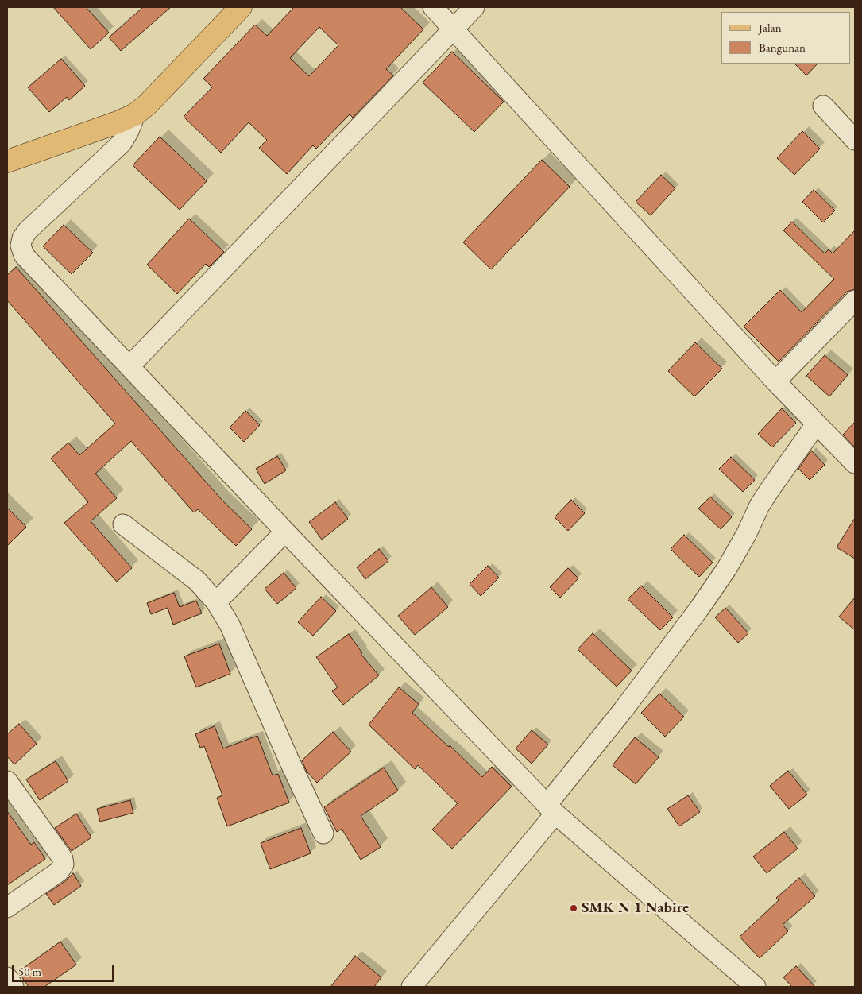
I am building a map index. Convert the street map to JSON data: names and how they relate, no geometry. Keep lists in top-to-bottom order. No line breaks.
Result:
{"places":["SMK N 1 Nabire"],"legend":["Jalan","Bangunan"],"scale_bar":"50 m"}
